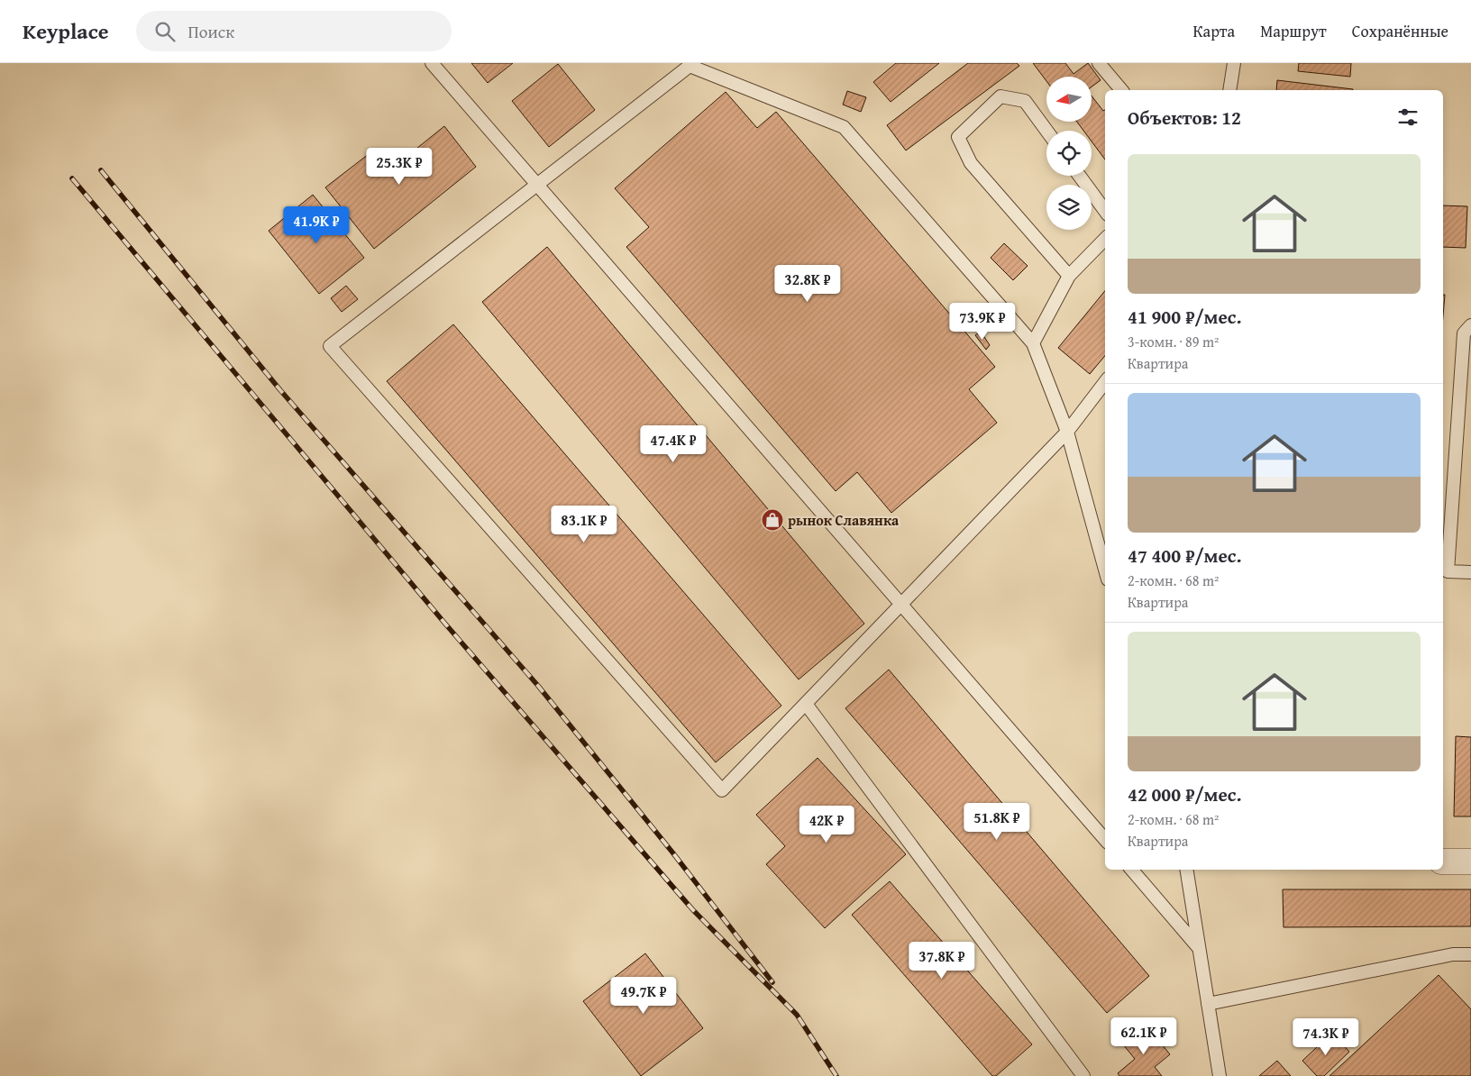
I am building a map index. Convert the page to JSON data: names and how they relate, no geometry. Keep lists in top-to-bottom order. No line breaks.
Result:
{"places":{"shop":["рынок Славянка"]},"north":"left","page":{"header":"Keyplace","search":"Поиск","nav":["Карта","Маршрут","Сохранённые"],"heading":"Объектов: 12","list":[{"name":"41 900 ₽/мес.","note":"3-комн. · 89 m² · Квартира"},{"name":"47 400 ₽/мес.","note":"2-комн. · 68 m² · Квартира"},{"name":"42 000 ₽/мес.","note":"2-комн. · 68 m² · Квартира"}],"price":["25.3K ₽","41.9K ₽","32.8K ₽","73.9K ₽","47.4K ₽","83.1K ₽","51.8K ₽","42K ₽","37.8K ₽","49.7K ₽","62.1K ₽","74.3K ₽"]}}
